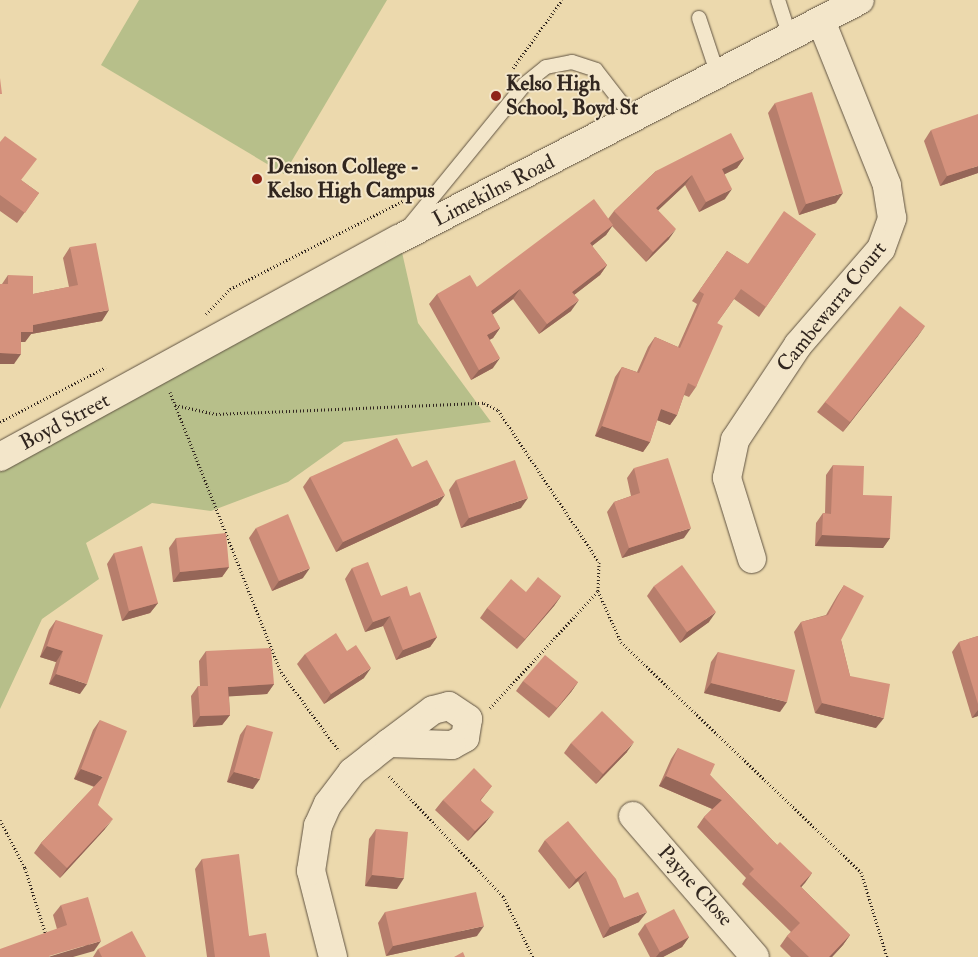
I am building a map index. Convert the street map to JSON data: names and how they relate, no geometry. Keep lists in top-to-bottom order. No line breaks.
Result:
{"streets":{"street":["Limekilns Road","Cambewarra Court","Boyd Street","Payne Close"]},"crossings":[["Limekilns Road","Cambewarra Court"],["Limekilns Road","Boyd Street"]],"places":["Kelso High School, Boyd St","Denison College - Kelso High Campus"]}
